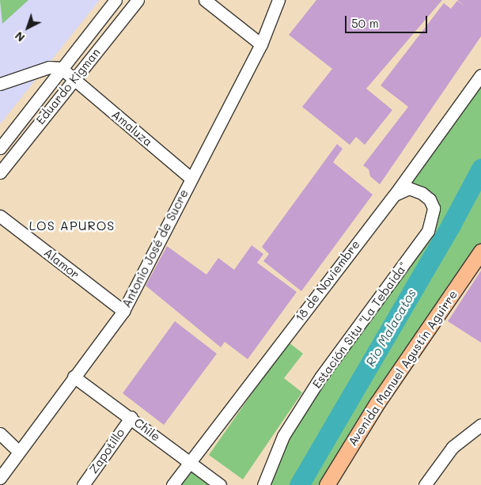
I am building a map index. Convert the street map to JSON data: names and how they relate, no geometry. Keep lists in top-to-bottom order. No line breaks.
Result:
{"streets":{"main road":["Avenida Manuel Agustín Aguirre"],"street":["Eduardo Kigman","Amaluza","Antonio José de Sucre","Alamor","18 de Noviembre","Estación Situ \"La Tebaida\"","Chile","Zapotillo"]},"crossings":[["Eduardo Kigman","Amaluza"],["Amaluza","Antonio José de Sucre"],["Antonio José de Sucre","Alamor"],["Antonio José de Sucre","Chile"],["18 de Noviembre","Estación Situ \"La Tebaida\""],["18 de Noviembre","Chile"],["Chile","Zapotillo"]],"districts":["LOS APUROS"],"water":["Rio Malacatos"],"scale_bar":"50 m","north":"bottom left"}
